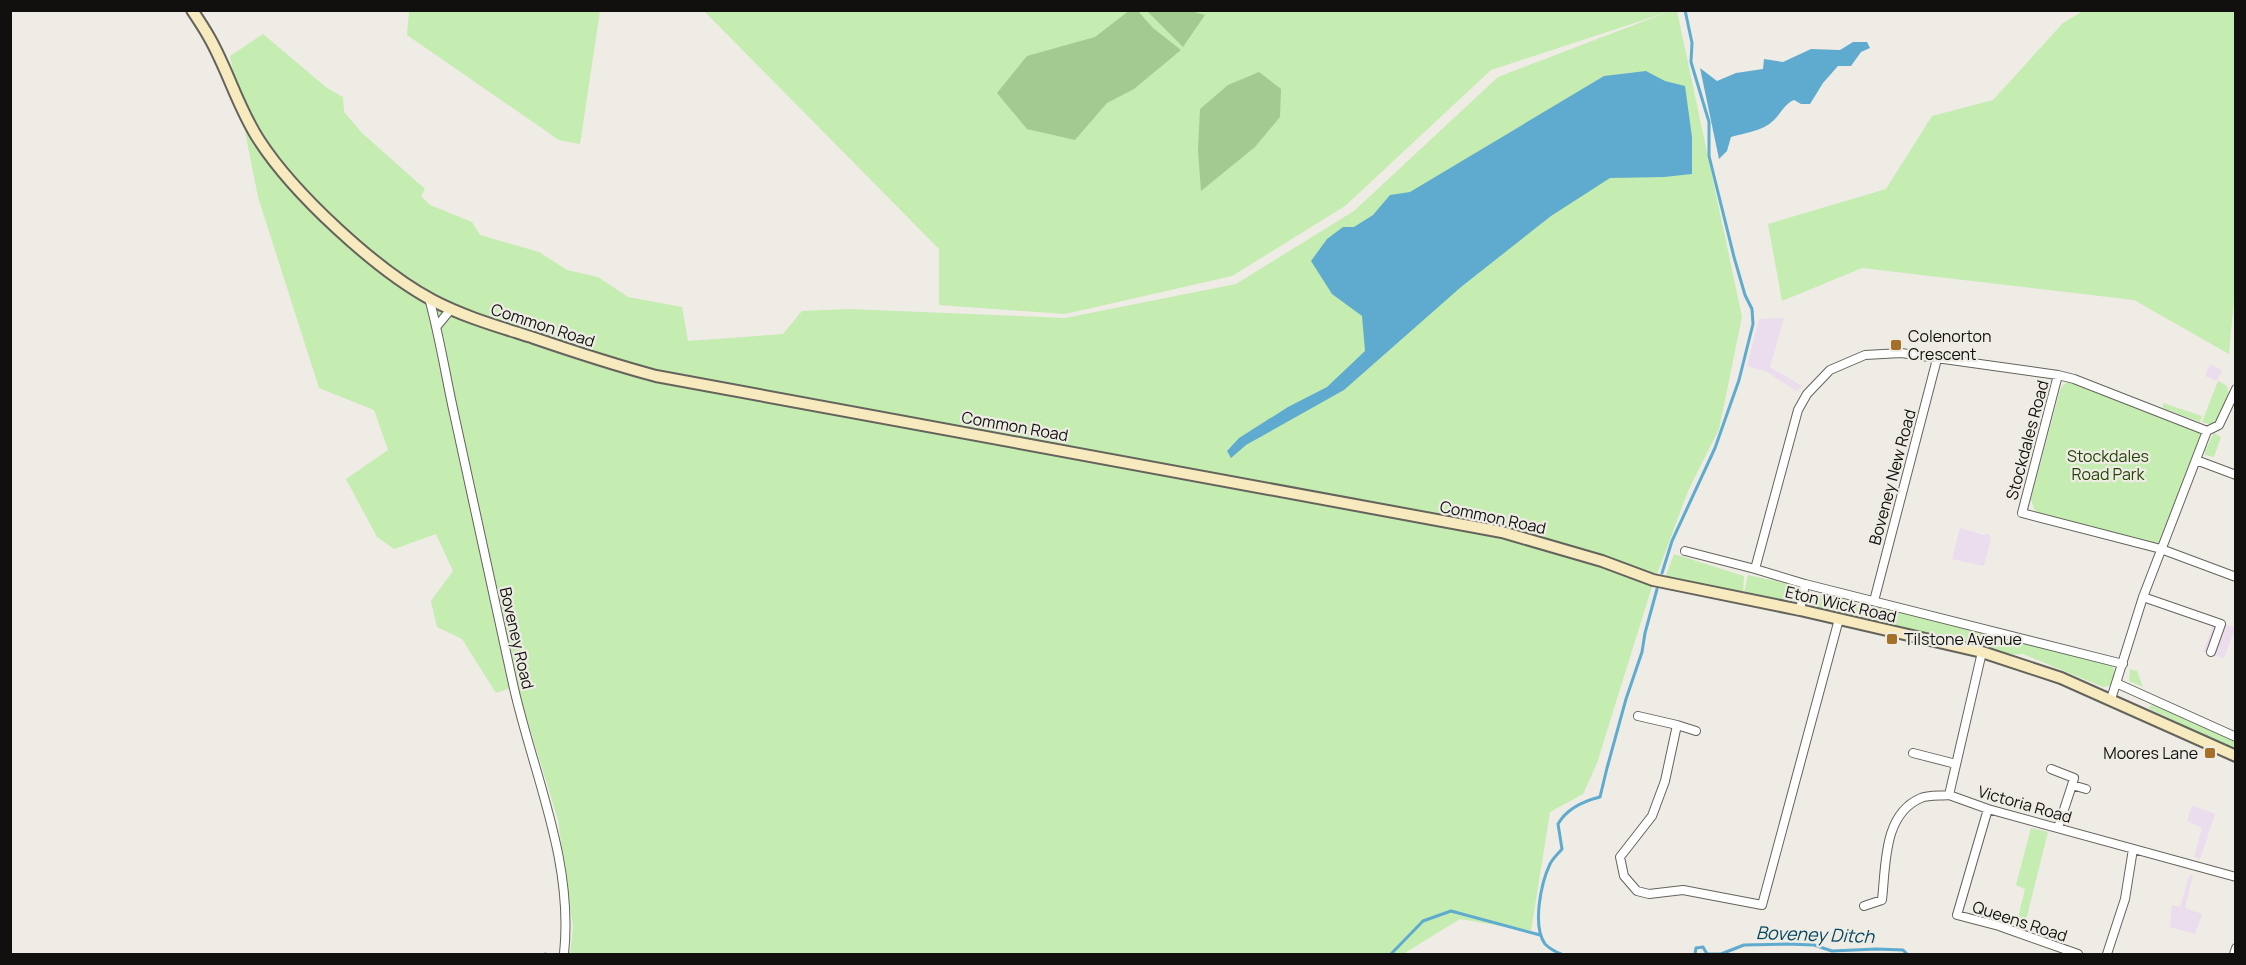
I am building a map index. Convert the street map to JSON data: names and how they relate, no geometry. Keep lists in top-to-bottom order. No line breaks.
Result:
{"streets":{"main road":["Common Road","Eton Wick Road"],"street":["Stockdales Road","Boveney New Road","Boveney Road","Victoria Road","Queens Road"]},"crossings":[["Common Road","Eton Wick Road"],["Common Road","Boveney Road"],["Victoria Road","Queens Road"]],"water":["Boveney Ditch"],"parks":["Stockdales Road Park"],"places":{"transit":["Colenorton Crescent","Tilstone Avenue","Moores Lane"]}}
